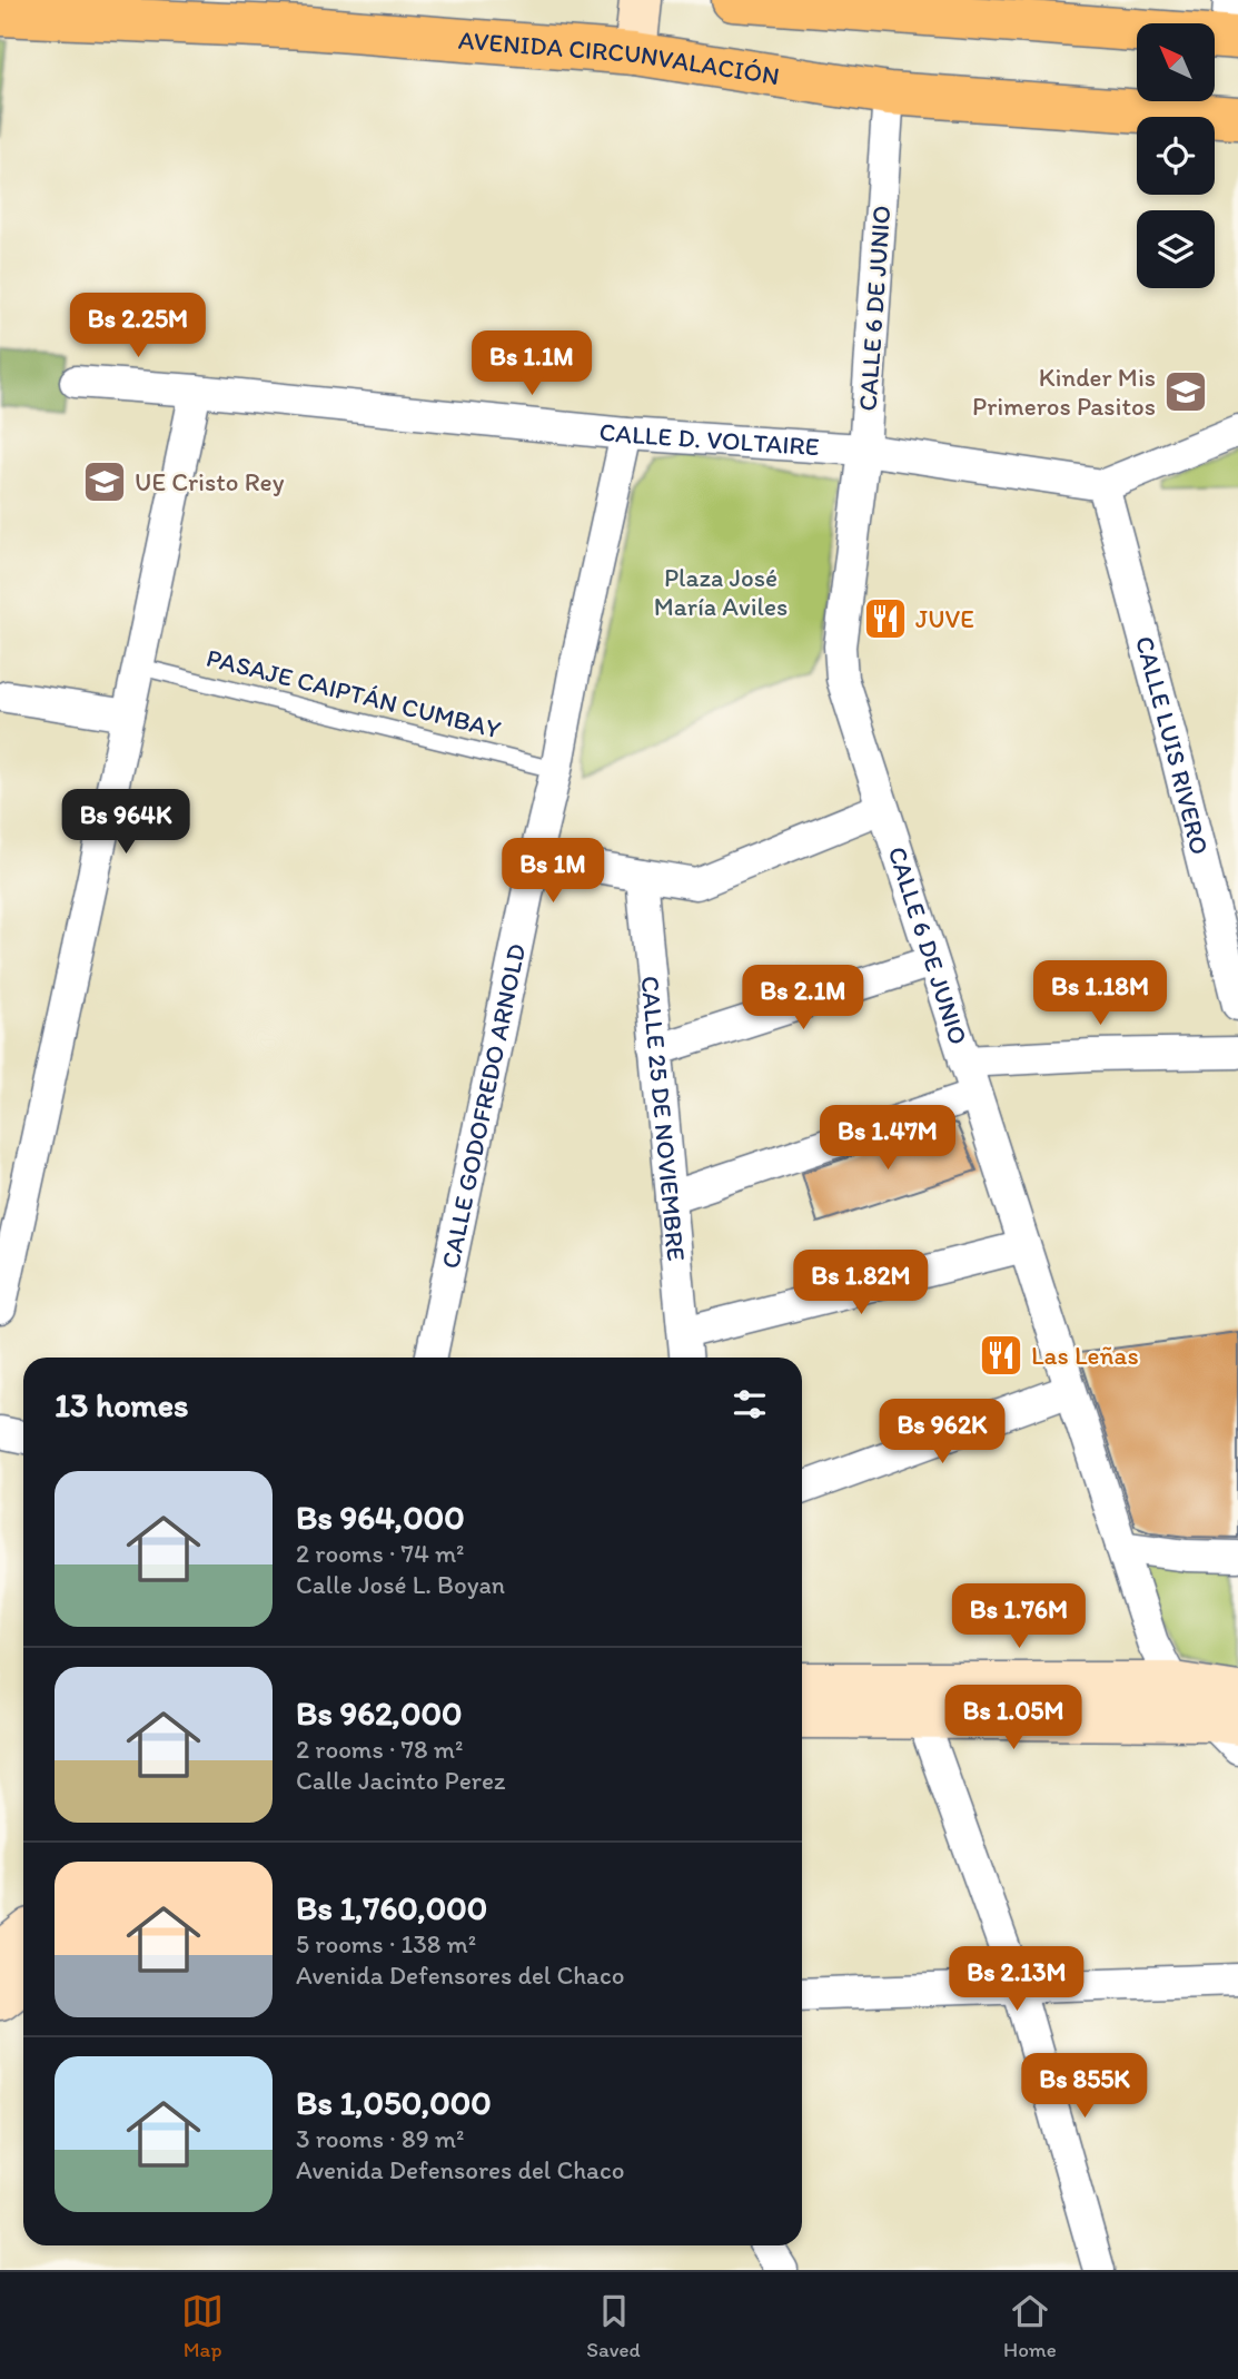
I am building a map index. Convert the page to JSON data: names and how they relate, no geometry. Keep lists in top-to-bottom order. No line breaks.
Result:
{"streets":{"highway":["AVENIDA CIRCUNVALACIÓN"],"street":["CALLE 6 DE JUNIO","CALLE D. VOLTAIRE","CALLE LUIS RIVERO","CALLE GODOFREDO ARNOLD","CALLE 25 DE NOVIEMBRE"],"lane":["PASAJE CAIPTÁN CUMBAY"]},"crossings":[["AVENIDA CIRCUNVALACIÓN","CALLE 6 DE JUNIO"],["CALLE 6 DE JUNIO","CALLE D. VOLTAIRE"],["CALLE D. VOLTAIRE","CALLE LUIS RIVERO"],["CALLE D. VOLTAIRE","CALLE GODOFREDO ARNOLD"],["PASAJE CAIPTÁN CUMBAY","CALLE GODOFREDO ARNOLD"]],"parks":["Plaza José María Aviles"],"places":{"school or university":["Kinder Mis Primeros Pasitos","UE Cristo Rey"],"restaurant":["JUVE","Las Leñas"]},"north":"top left","page":{"price":["Bs 2.25M","Bs 1.1M","Bs 964K","Bs 1M","Bs 1.18M","Bs 2.1M","Bs 1.47M","Bs 1.82M","Bs 962K","Bs 1.76M","Bs 1.05M","Bs 2.13M","Bs 855K"],"heading":"13 homes","list":[{"name":"Bs 964,000","note":"2 rooms · 74 m² · Calle José L. Boyan"},{"name":"Bs 962,000","note":"2 rooms · 78 m² · Calle Jacinto Perez"},{"name":"Bs 1,760,000","note":"5 rooms · 138 m² · Avenida Defensores del Chaco"},{"name":"Bs 1,050,000","note":"3 rooms · 89 m² · Avenida Defensores del Chaco"}],"tabs":["Map","Saved","Home"]}}
